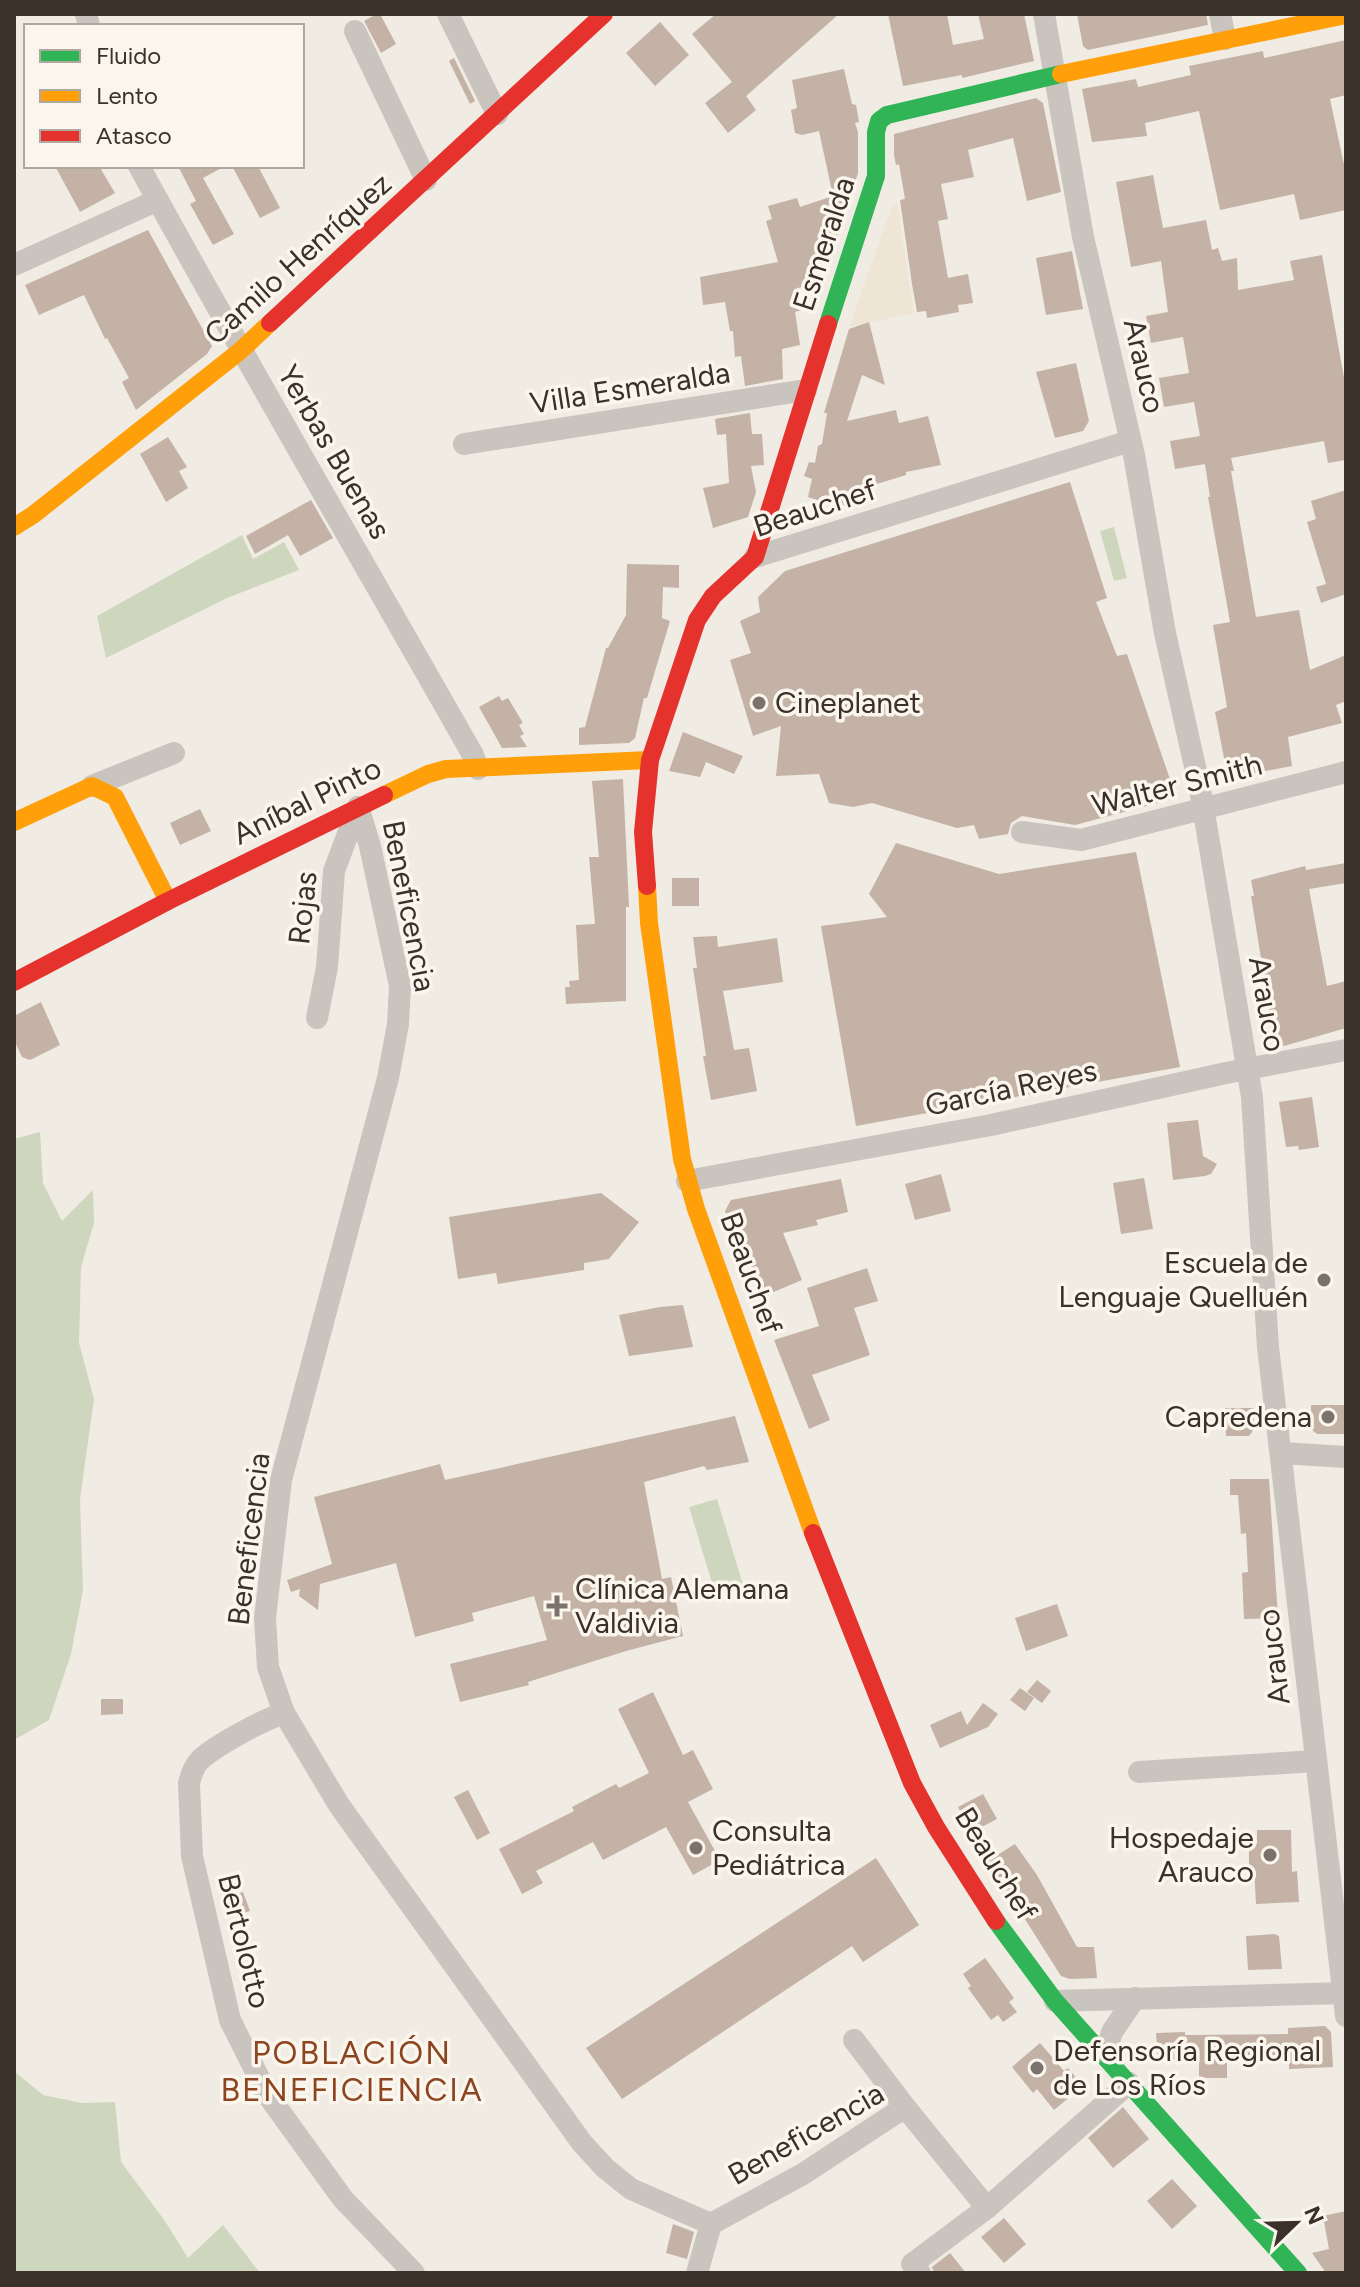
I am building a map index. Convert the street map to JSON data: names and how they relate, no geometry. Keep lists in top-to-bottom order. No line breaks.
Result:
{"streets":{"main road":["Esmeralda","Camilo Henríquez","Beauchef","Aníbal Pinto"],"street":["Arauco","Villa Esmeralda","Yerbas Buenas","Walter Smith","Beneficencia","Rojas","García Reyes","Bertolotto"]},"crossings":[["Esmeralda","Arauco"],["Esmeralda","Villa Esmeralda"],["Esmeralda","Beauchef"],["Camilo Henríquez","Yerbas Buenas"],["Arauco","Beauchef"],["Arauco","Walter Smith"],["Arauco","García Reyes"],["Yerbas Buenas","Aníbal Pinto"],["Beauchef","Aníbal Pinto"],["Beauchef","García Reyes"],["Aníbal Pinto","Beneficencia"],["Aníbal Pinto","Rojas"],["Beneficencia","Rojas"],["Beneficencia","Bertolotto"]],"districts":["POBLACIÓN BENEFICIENCIA"],"places":{"other":["Cineplanet","Escuela de Lenguaje Quelluén","Capredena","Consulta Pediátrica","Hospedaje Arauco","Defensoría Regional de Los Ríos"],"health":["Clínica Alemana Valdivia"]},"legend":["Fluido","Lento","Atasco"],"north":"top right"}
